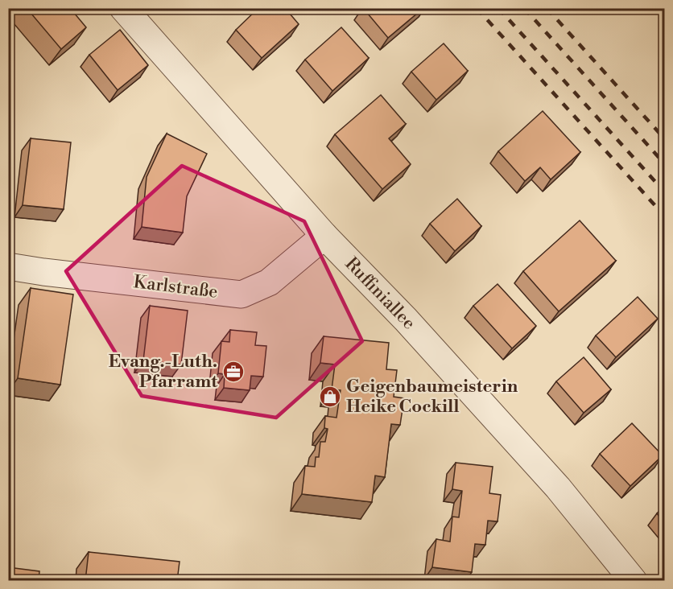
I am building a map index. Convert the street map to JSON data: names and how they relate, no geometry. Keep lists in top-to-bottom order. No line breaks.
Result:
{"streets":{"street":["Karlstraße","Ruffiniallee"]},"crossings":[["Karlstraße","Ruffiniallee"]],"places":{"office":["Evang.-Luth. Pfarramt"],"shop":["Geigenbaumeisterin Heike Cockill"]}}
